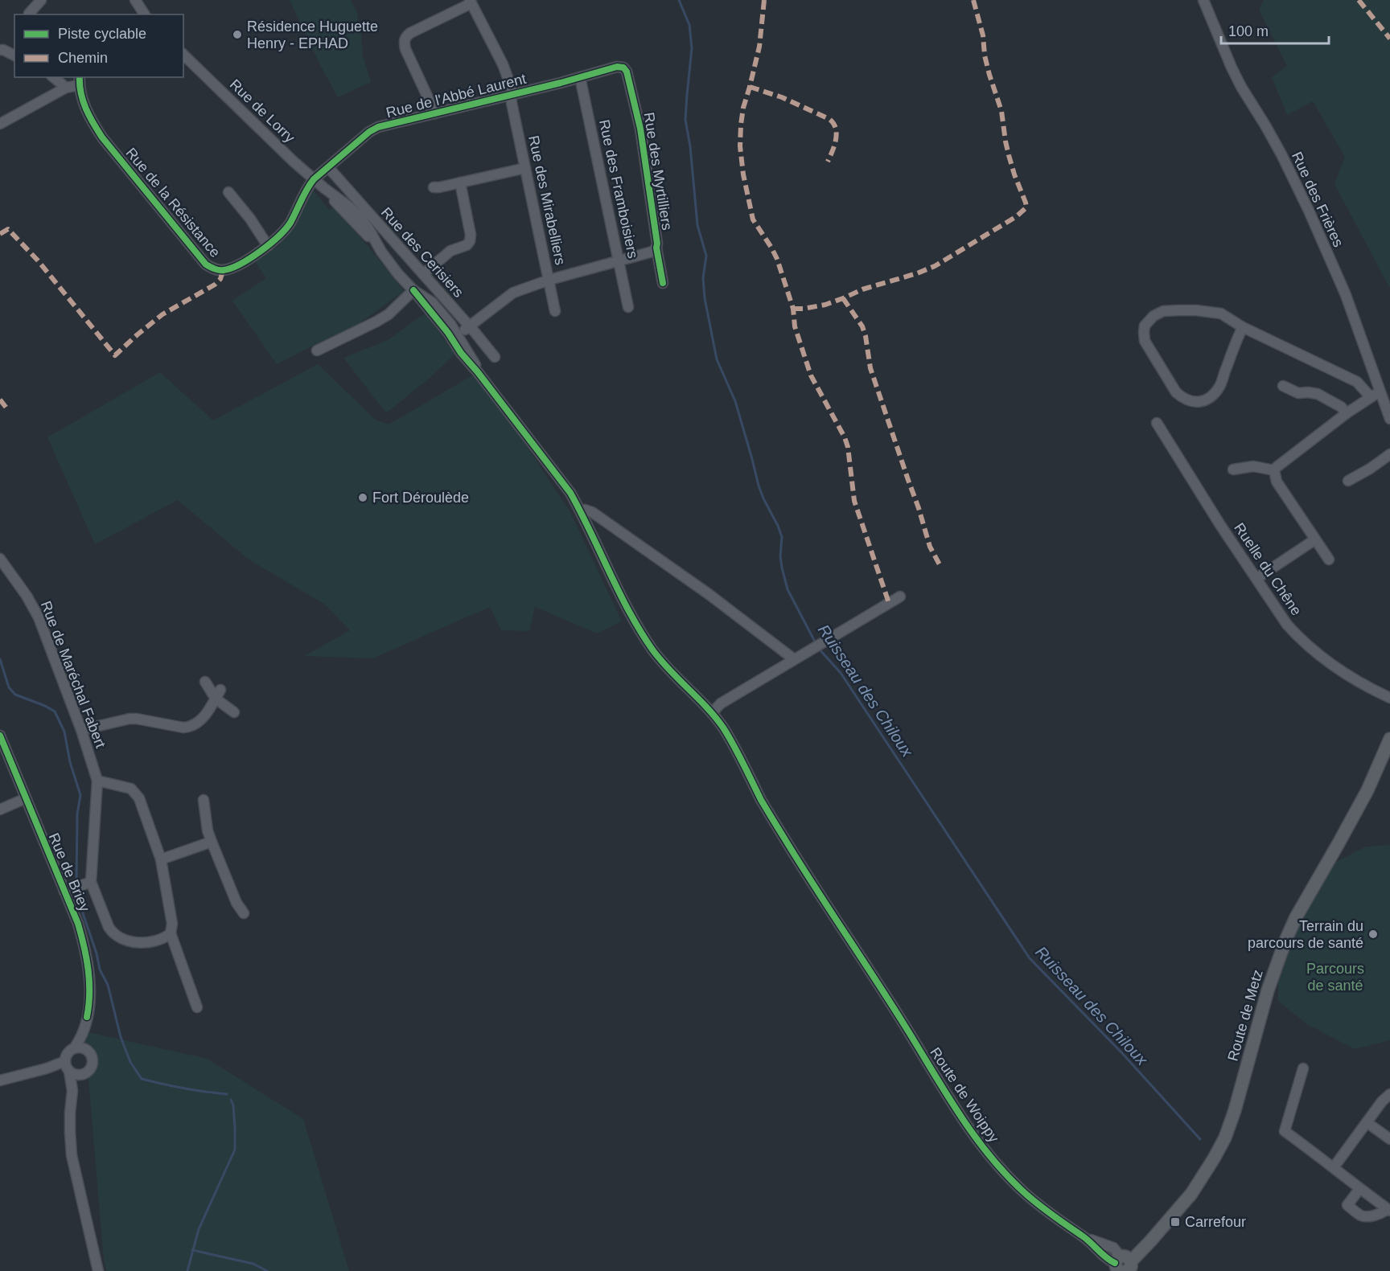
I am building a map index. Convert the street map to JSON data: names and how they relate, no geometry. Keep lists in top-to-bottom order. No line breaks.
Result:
{"streets":{"main road":["Route de Metz"],"street":["Rue de l'Abbé Laurent","Rue de Lorry","Rue des Myrtilliers","Rue des Framboisiers","Rue des Frières","Rue des Mirabelliers","Rue de la Résistance","Rue des Cerisiers","Ruelle du Chêne","Rue de Maréchal Fabert","Rue de Briey","Route de Woippy"]},"crossings":[["Rue de l'Abbé Laurent","Rue de Lorry"],["Rue de l'Abbé Laurent","Rue des Myrtilliers"],["Rue de l'Abbé Laurent","Rue des Framboisiers"],["Rue de l'Abbé Laurent","Rue des Mirabelliers"],["Rue de l'Abbé Laurent","Rue de la Résistance"],["Rue de l'Abbé Laurent","Rue des Cerisiers"],["Rue de Lorry","Rue de la Résistance"],["Rue de Lorry","Route de Woippy"],["Route de Metz","Route de Woippy"]],"water":["Ruisseau des Chiloux"],"parks":["Parcours de santé"],"places":{"other":["Résidence Huguette Henry - EPHAD","Fort Déroulède","Terrain du parcours de santé"],"transit":["Carrefour"]},"legend":["Piste cyclable","Chemin"],"scale_bar":"100 m"}
